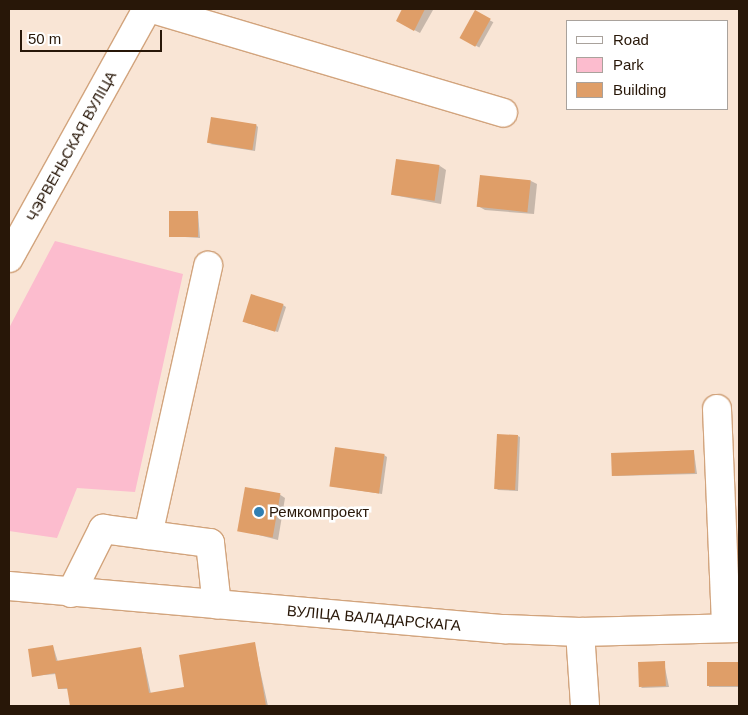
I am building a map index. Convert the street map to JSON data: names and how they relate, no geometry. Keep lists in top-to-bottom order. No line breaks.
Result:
{"streets":{"main road":["ЧЭРВЕНЬСКАЯ ВУЛІЦА","ВУЛІЦА ВАЛАДАРСКАГА"]},"places":["Ремкомпроект"],"legend":["Road","Park","Building"],"scale_bar":"50 m"}
